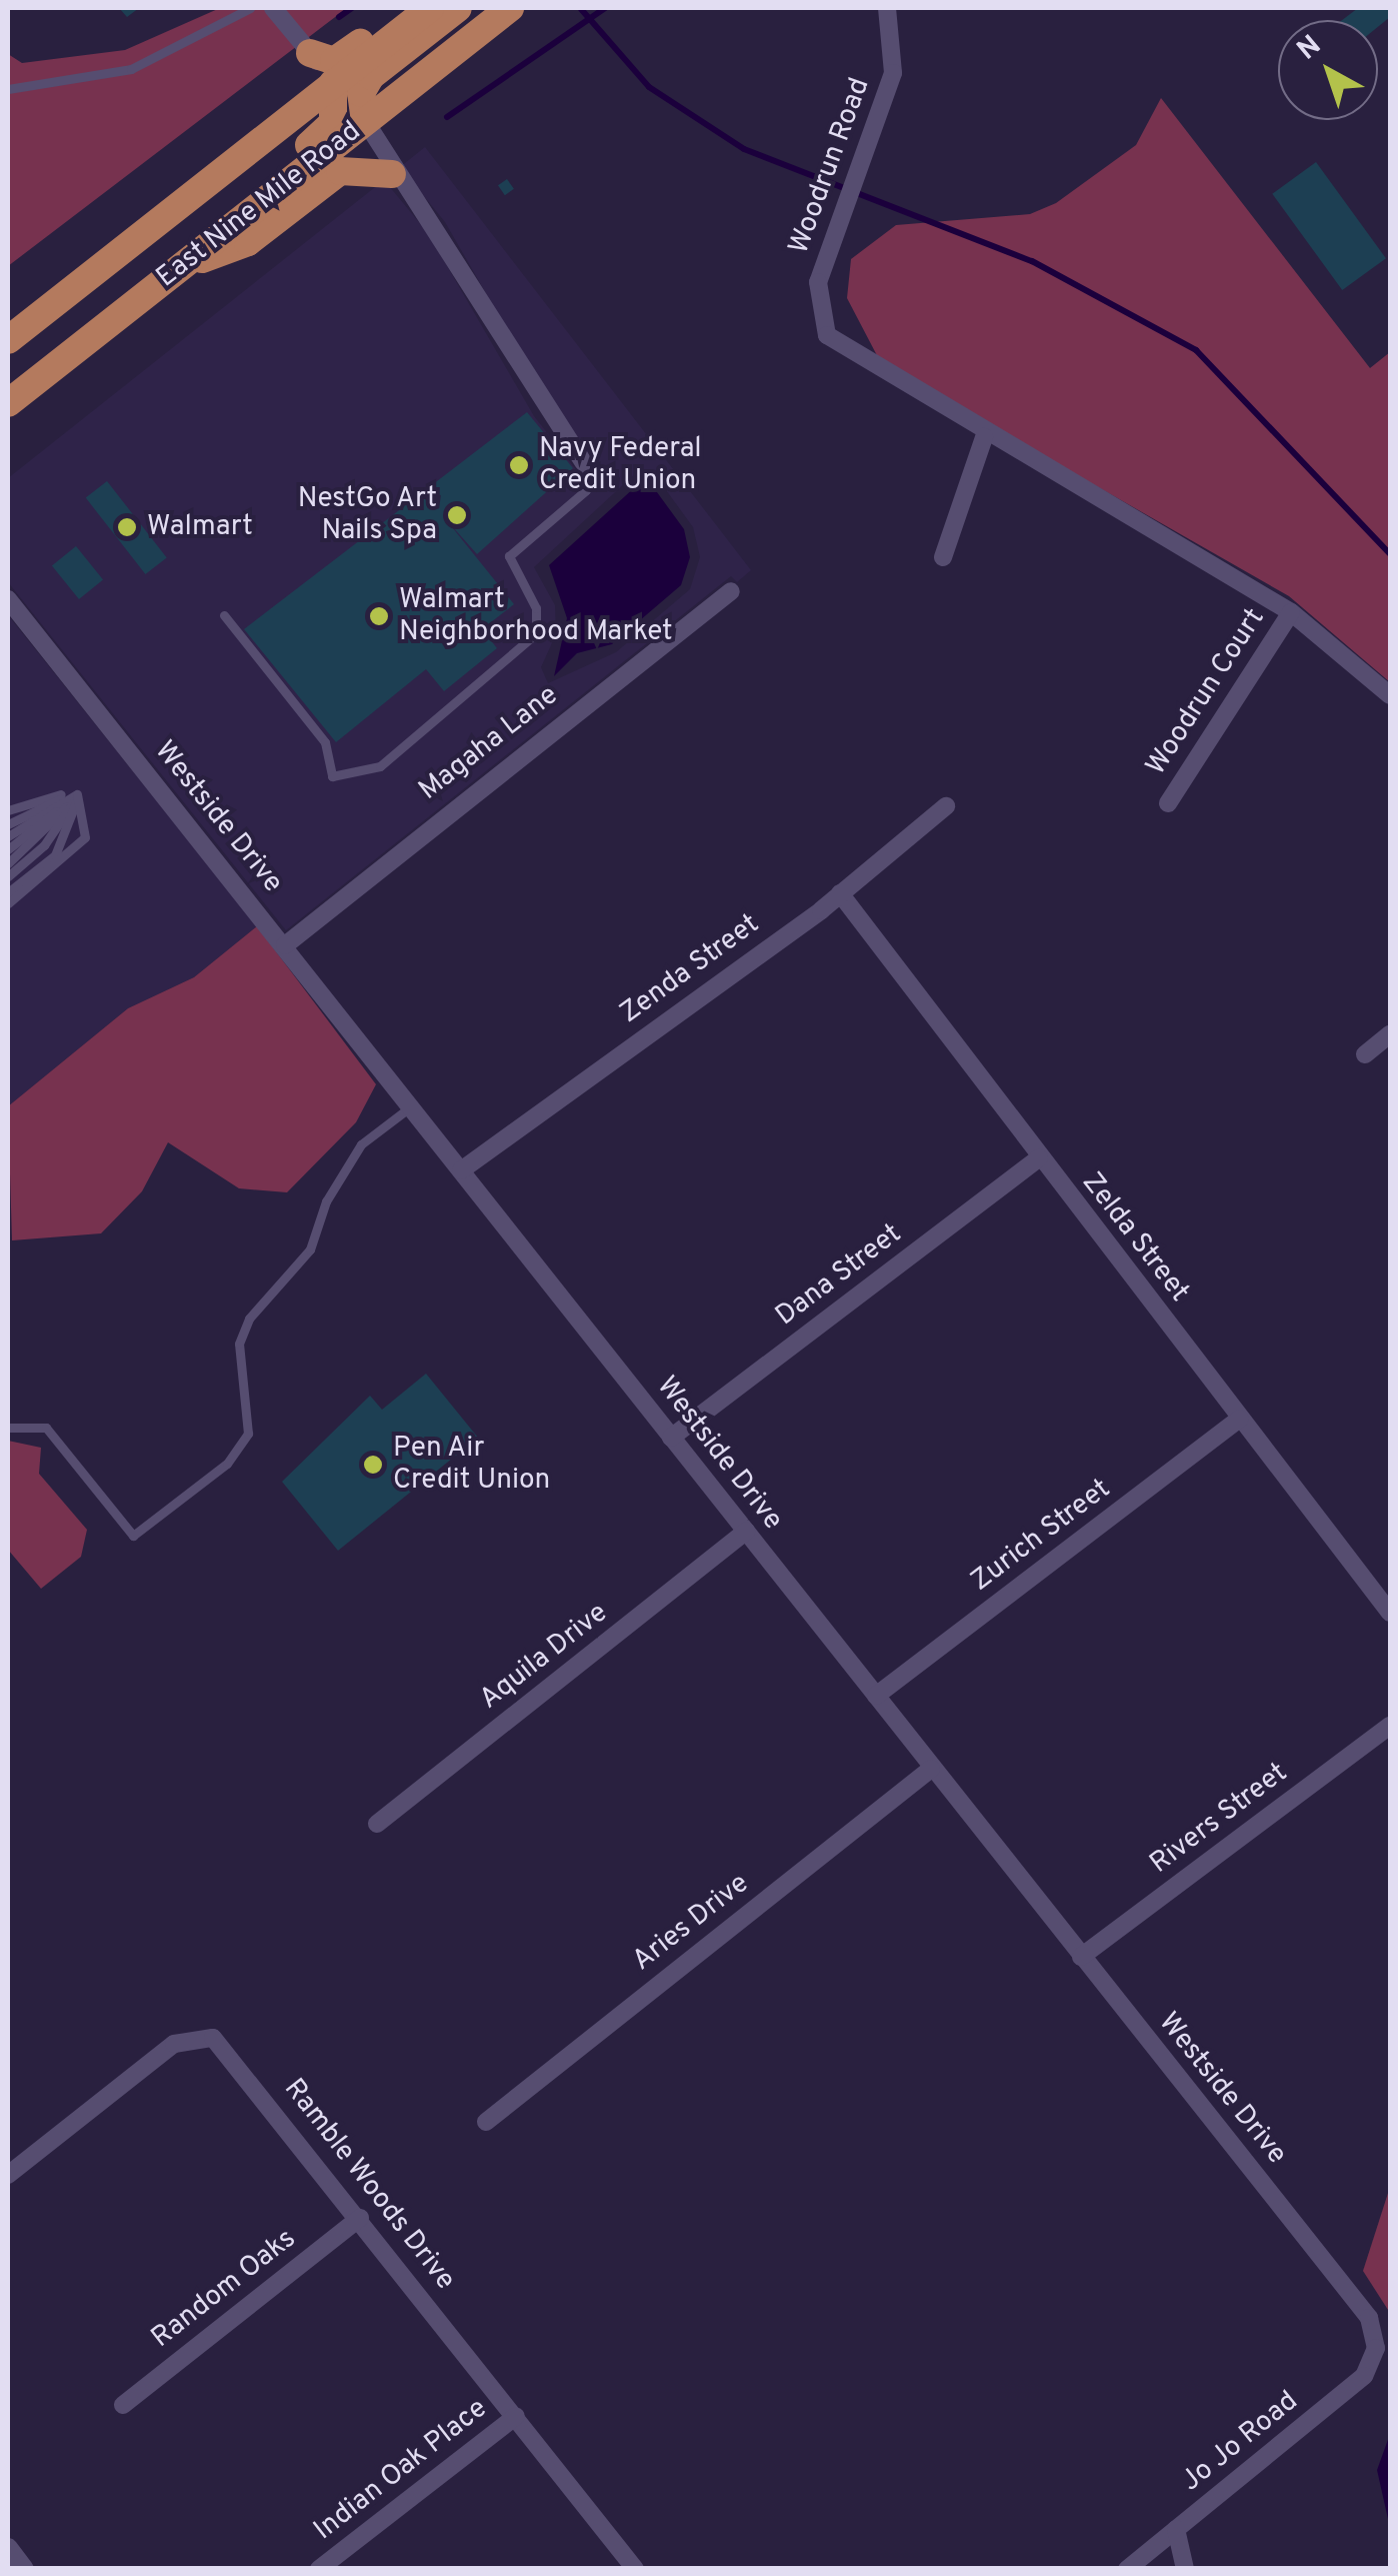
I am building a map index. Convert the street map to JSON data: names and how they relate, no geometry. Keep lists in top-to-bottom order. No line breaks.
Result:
{"streets":{"main road":["East Nine Mile Road"],"street":["Woodrun Road","Woodrun Court","Magaha Lane","Westside Drive","Zenda Street","Zelda Street","Dana Street","Zurich Street","Aquila Drive","Rivers Street","Aries Drive","Ramble Woods Drive","Random Oaks","Jo Jo Road","Indian Oak Place"]},"crossings":[["Woodrun Road","Woodrun Court"],["Magaha Lane","Westside Drive"],["Westside Drive","Zenda Street"],["Westside Drive","Dana Street"],["Westside Drive","Zurich Street"],["Westside Drive","Aquila Drive"],["Westside Drive","Rivers Street"],["Westside Drive","Aries Drive"],["Westside Drive","Jo Jo Road"],["Zenda Street","Zelda Street"],["Zelda Street","Dana Street"],["Zelda Street","Zurich Street"],["Ramble Woods Drive","Random Oaks"],["Ramble Woods Drive","Indian Oak Place"]],"places":["Navy Federal Credit Union","NestGo Art Nails Spa","Walmart","Walmart Neighborhood Market","Pen Air Credit Union"],"north":"top left"}
